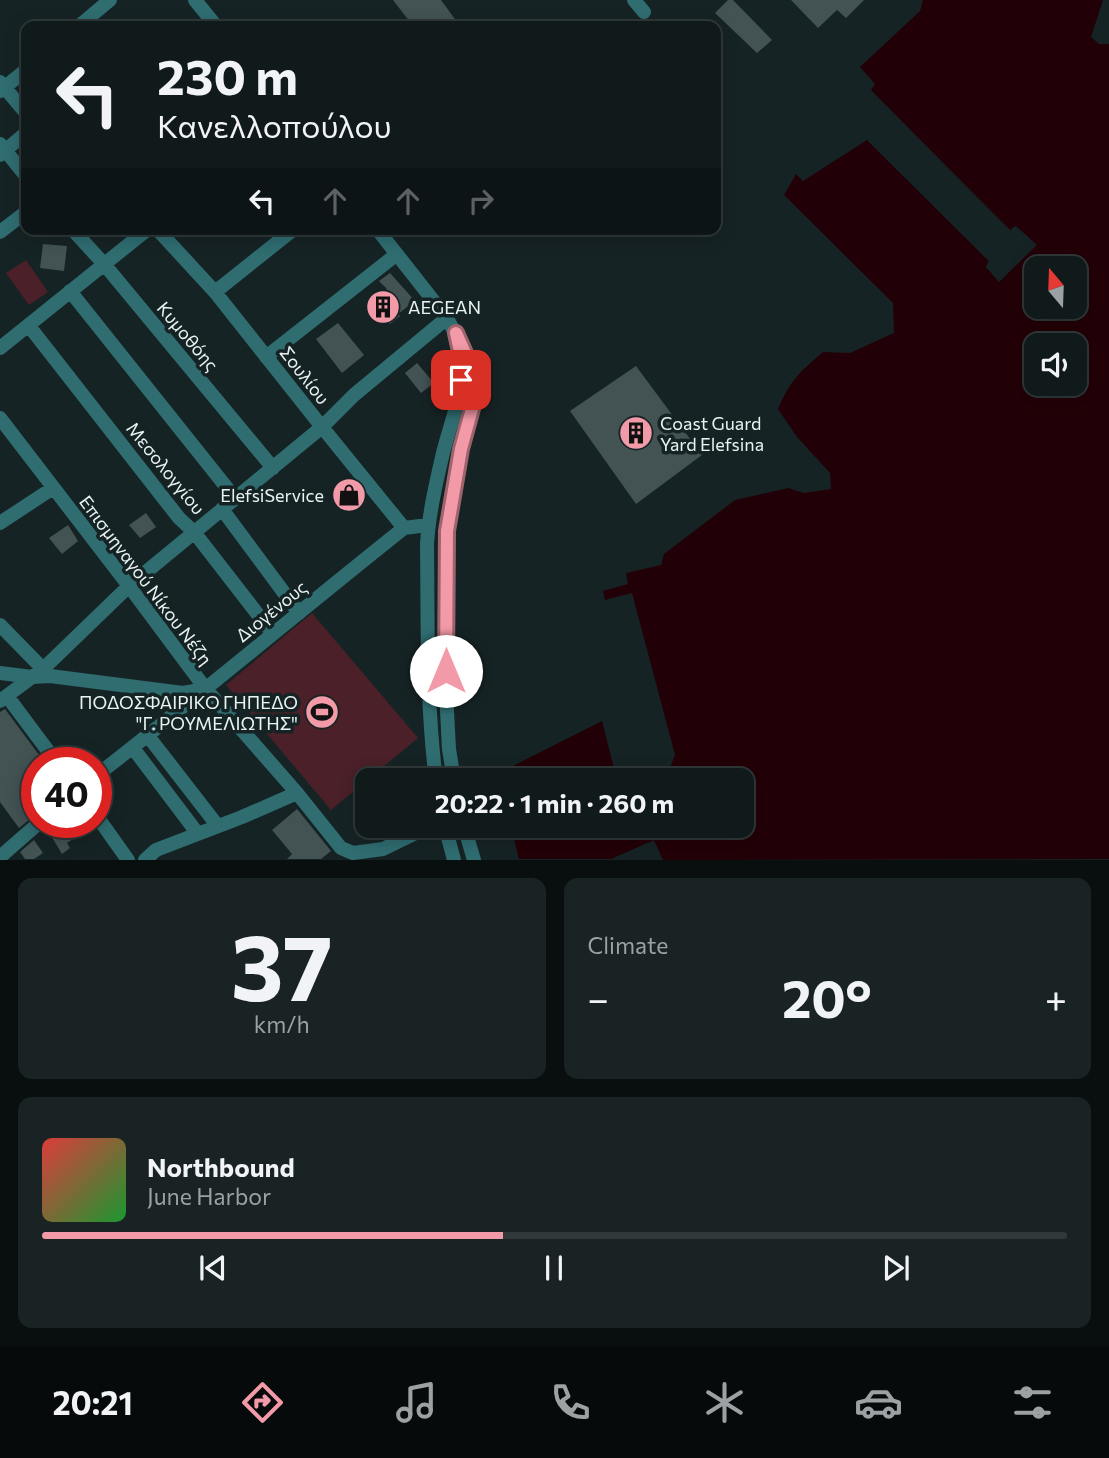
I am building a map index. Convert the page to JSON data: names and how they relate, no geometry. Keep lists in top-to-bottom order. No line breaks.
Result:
{"streets":{"street":["Κυμοθόης","Σουλίου","Μεσολογγίου","Επισμηναγού Νίκου Νέζη","Διογένους"]},"crossings":[["Σουλίου","Διογένους"],["Μεσολογγίου","Διογένους"],["Επισμηναγού Νίκου Νέζη","Διογένους"]],"places":{"building":["AEGEAN","Coast Guard Yard Elefsina"],"shop":["ElefsiService"],"sports":["ΠΟΔΟΣΦΑΙΡΙΚΟ ΓΗΠΕΔΟ \"Γ. ΡΟΥΜΕΛΙΩΤΗΣ\""]},"north":"top","page":{"turn":["230 m","Κανελλοπούλου"],"limit":"40","trip":"20:22 · 1 min · 260 m","tile":[["37","km/h"],"Climate"],"heat":["−","20°","+"],"song":["Northbound","June Harbor"],"tabs":"20:21"}}
